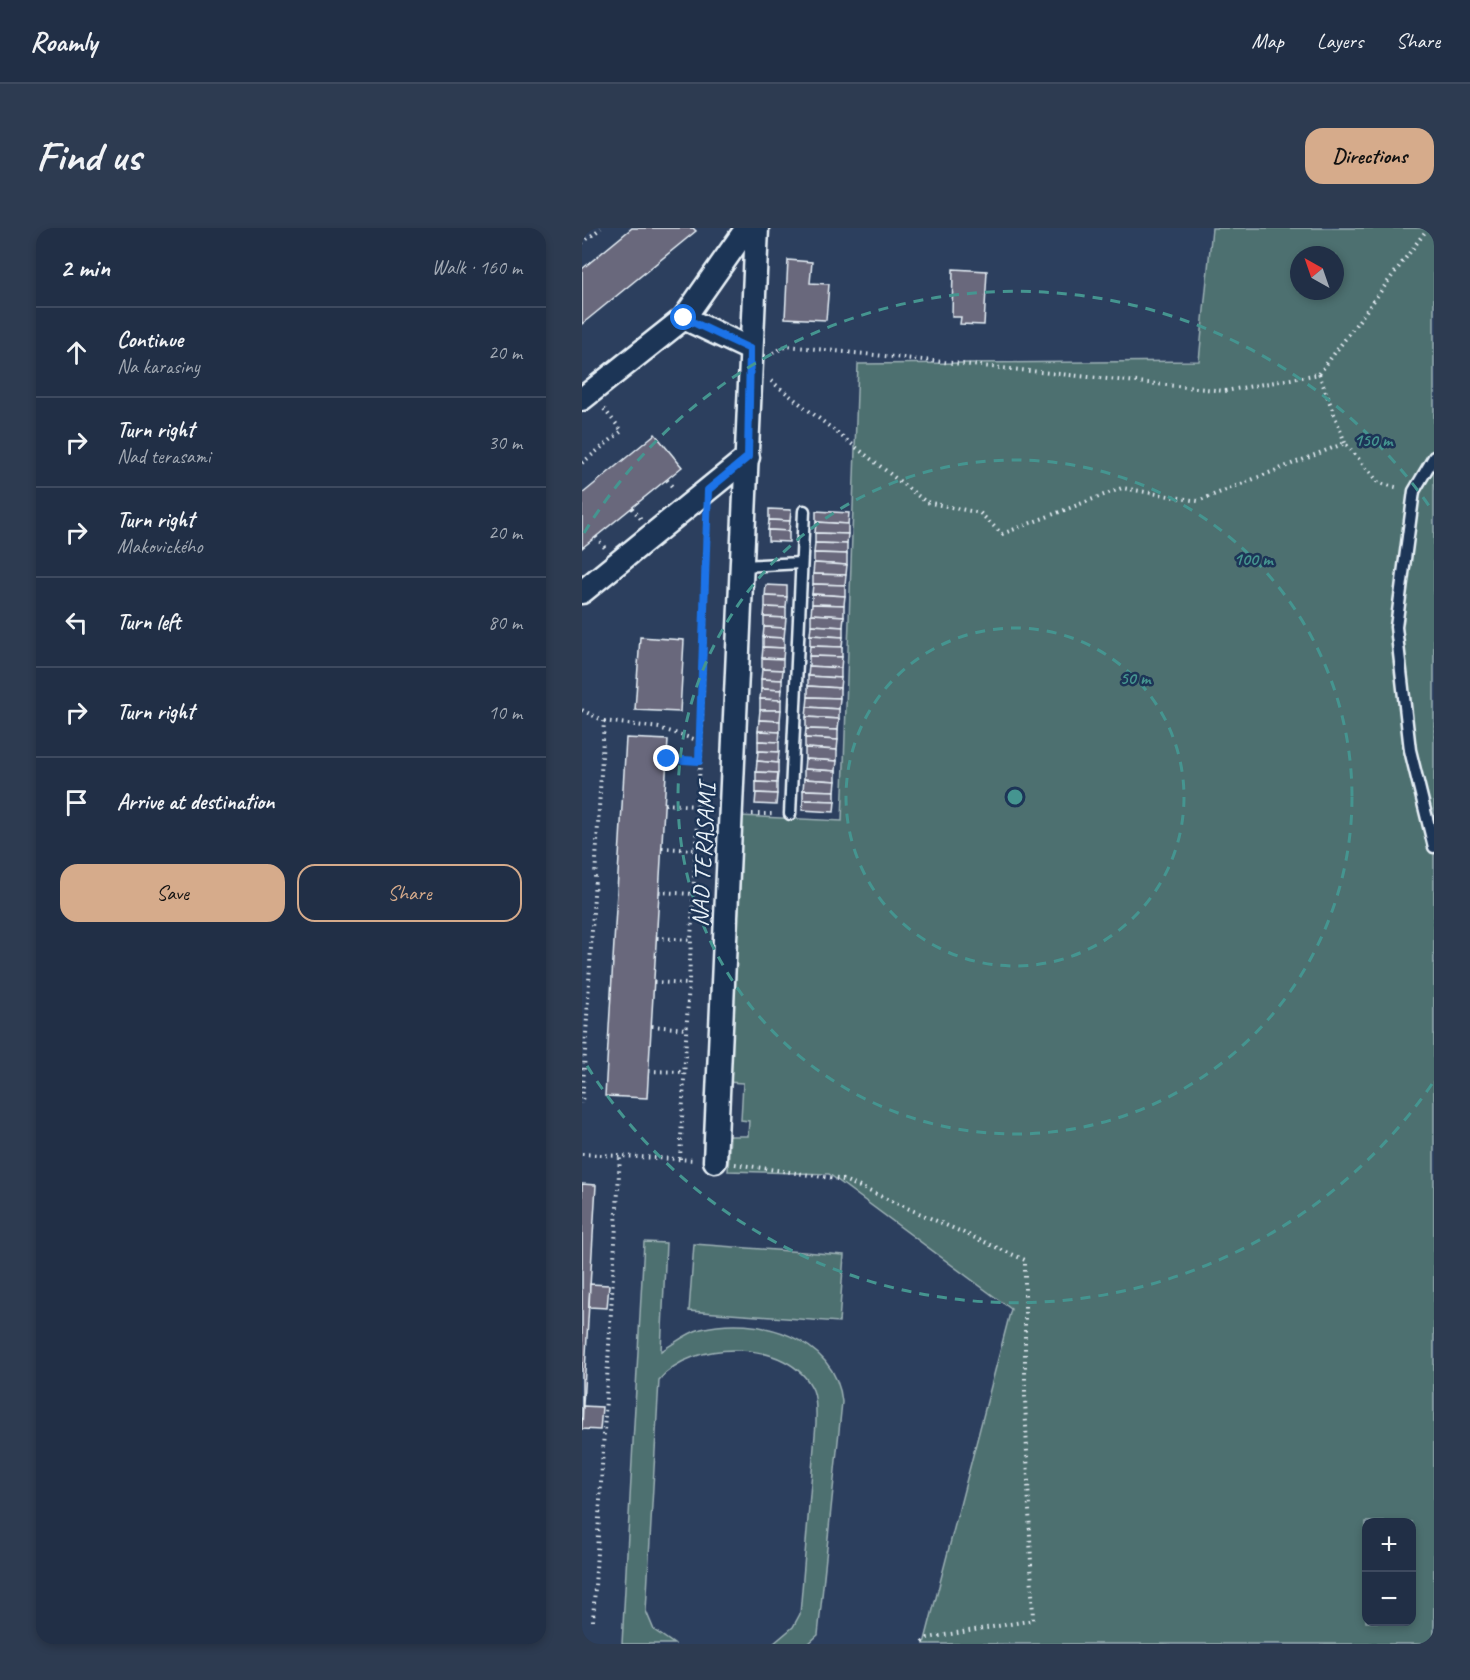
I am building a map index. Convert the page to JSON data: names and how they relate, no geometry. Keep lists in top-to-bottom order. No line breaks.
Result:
{"streets":{"street":["NAD TERASAMI"]},"north":"top left","page":{"header":"Roamly","nav":["Map","Layers","Share"],"buttons":["Directions",["Save","Share"]],"title":"Find us","heading":["2 min","Walk · 160 m"],"list":[["Continue","Na karasiny","20 m"],["Turn right","Nad terasami","30 m"],["Turn right","Makovického","20 m"],["Turn left","80 m"],["Turn right","10 m"],"Arrive at destination"],"map_buttons":["+","−"]},"rings":["150 m","100 m","50 m"]}
